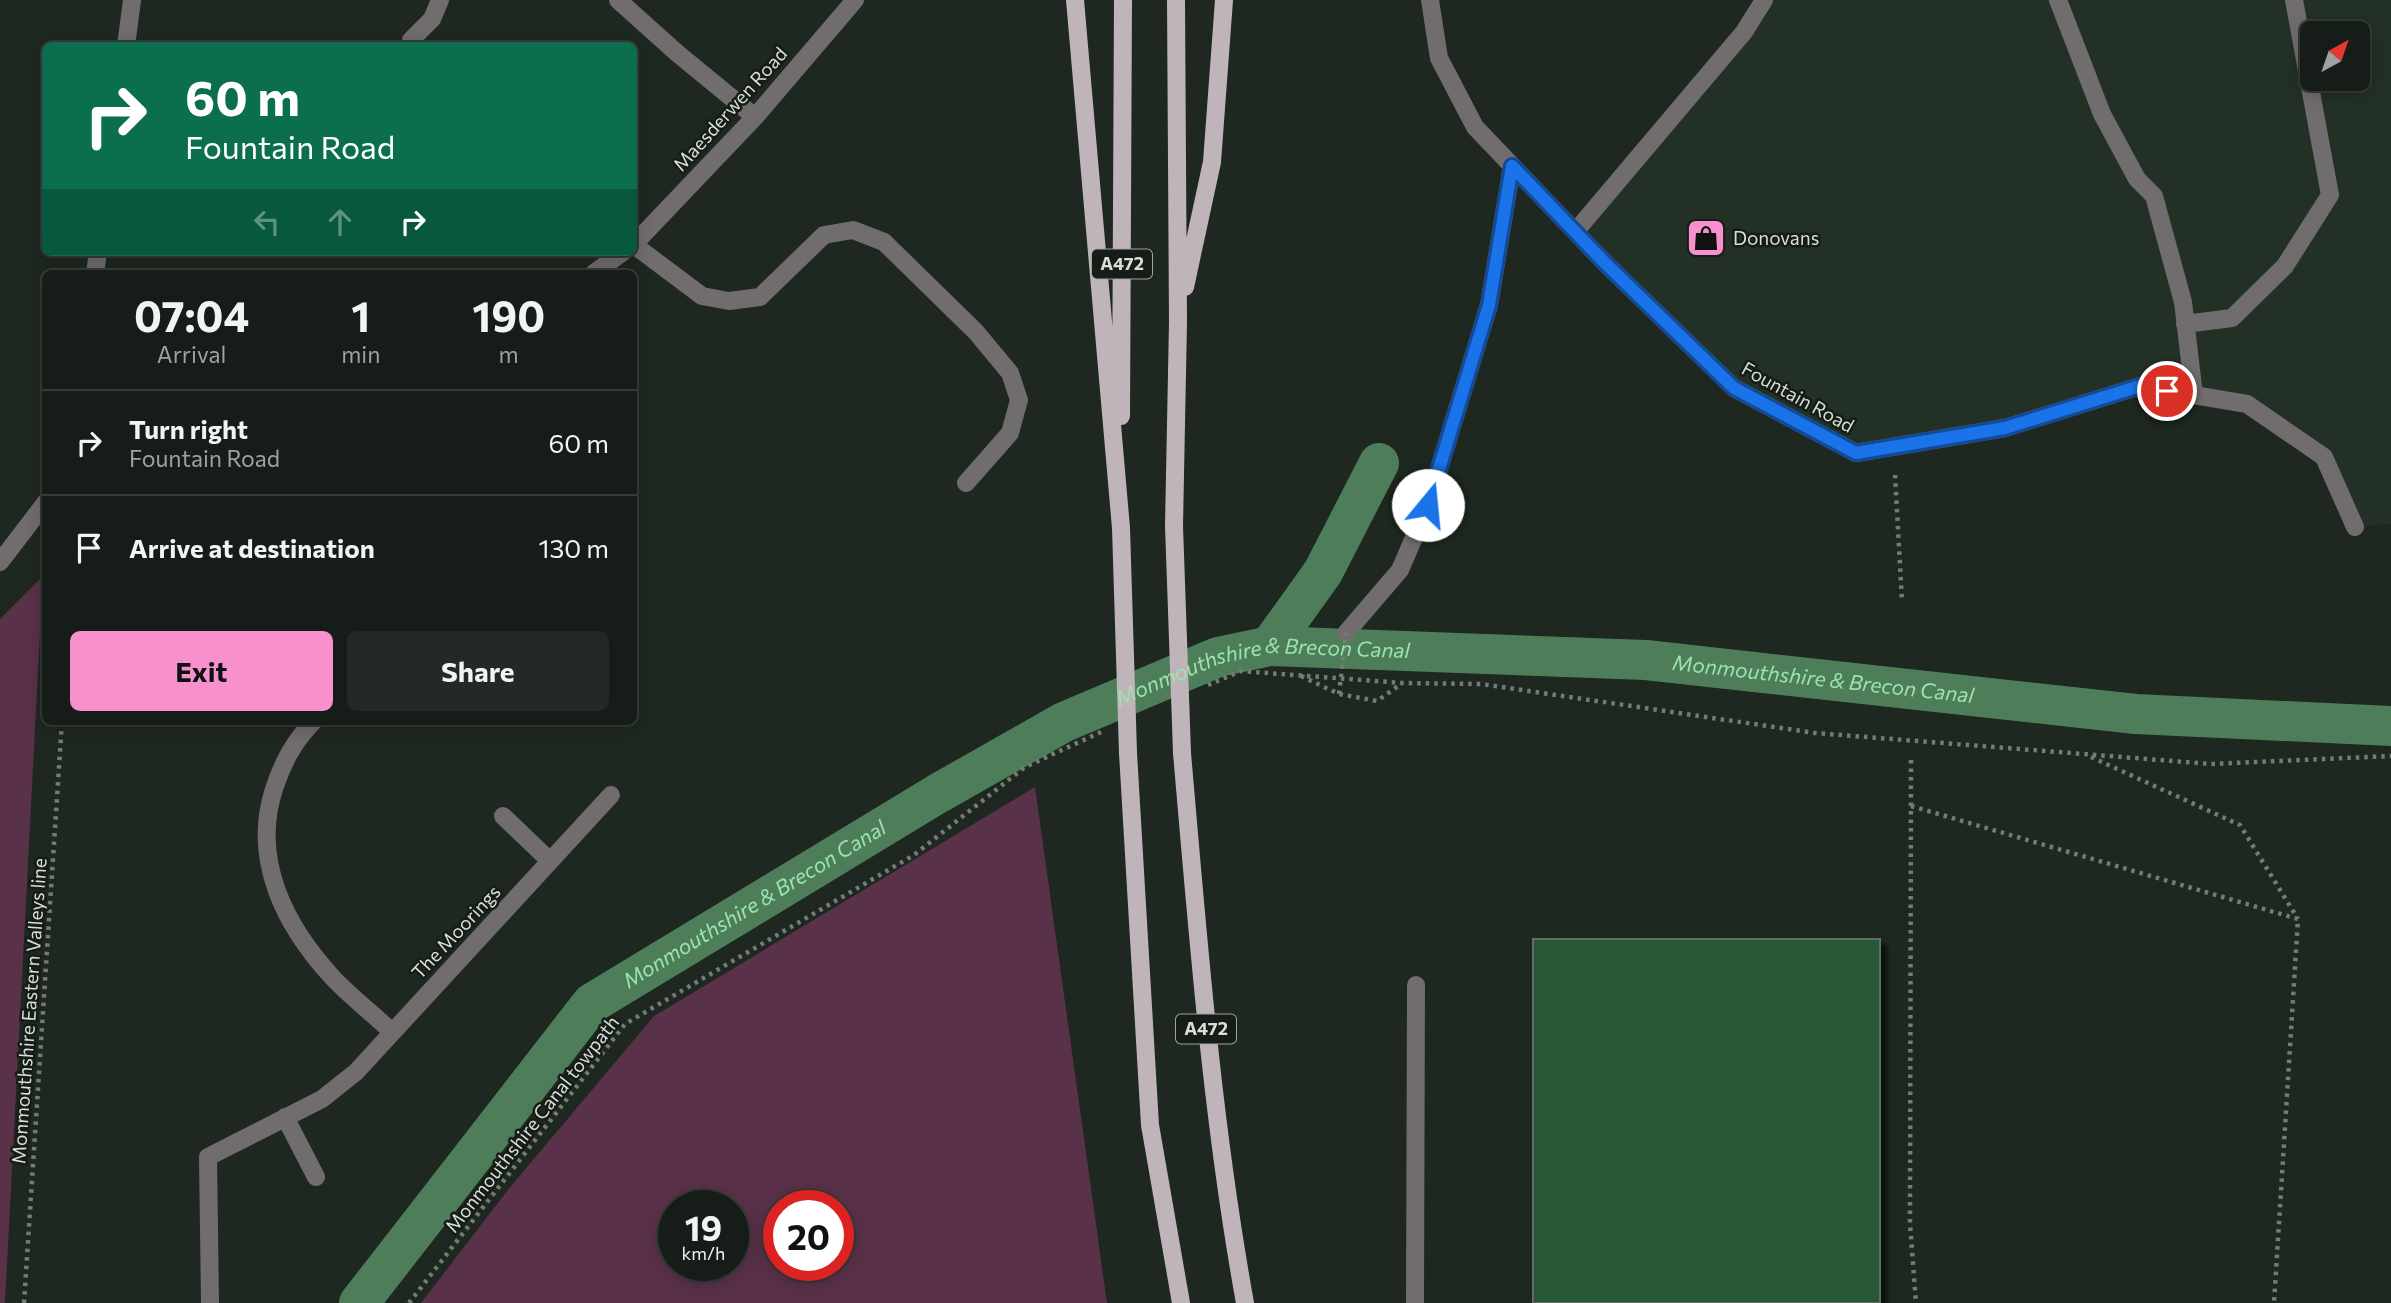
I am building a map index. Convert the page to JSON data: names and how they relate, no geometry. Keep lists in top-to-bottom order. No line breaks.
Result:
{"streets":{"main road":["A472"],"street":["Maesderwen Road","Fountain Road","The Moorings"],"path":["Monmouthshire Eastern Valleys line","Monmouthshire Canal towpath"]},"water":["Monmouthshire & Brecon Canal"],"places":{"shop":["Donovans"]},"north":"top right","page":{"turn":["60 m","Fountain Road"],"eta":["07:04","Arrival","1","min","190","m"],"list":[{"name":"Turn right","note":"Fountain Road","value":"60 m"},{"name":"Arrive at destination","value":"130 m"}],"buttons":["Exit","Share"],"speed":"19 km/h","limit":"20"}}
